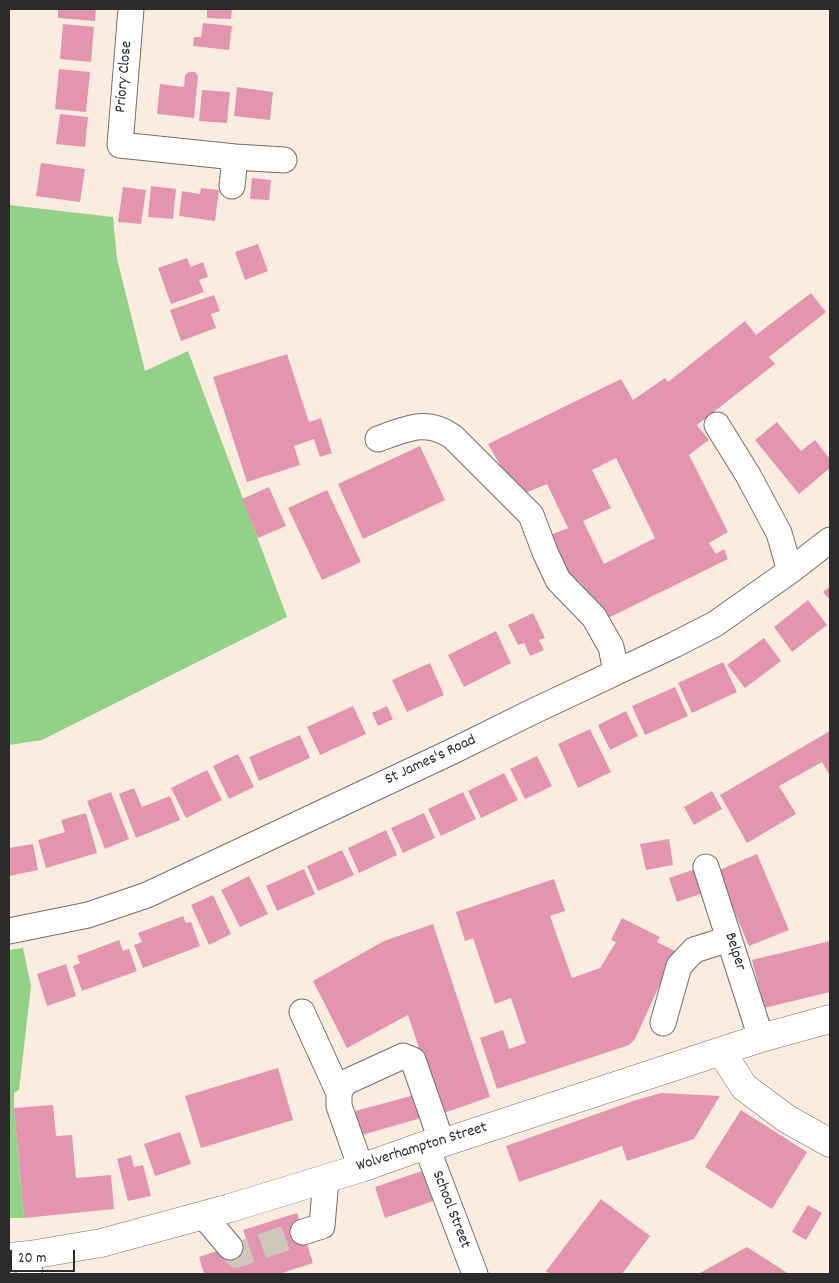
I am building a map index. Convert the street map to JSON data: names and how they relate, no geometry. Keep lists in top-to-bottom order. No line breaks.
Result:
{"streets":{"main road":["Wolverhampton Street"],"street":["Priory Close","St James's Road","Belper","School Street"]},"crossings":[["Belper","Wolverhampton Street"],["Wolverhampton Street","School Street"]],"scale_bar":"20 m"}
